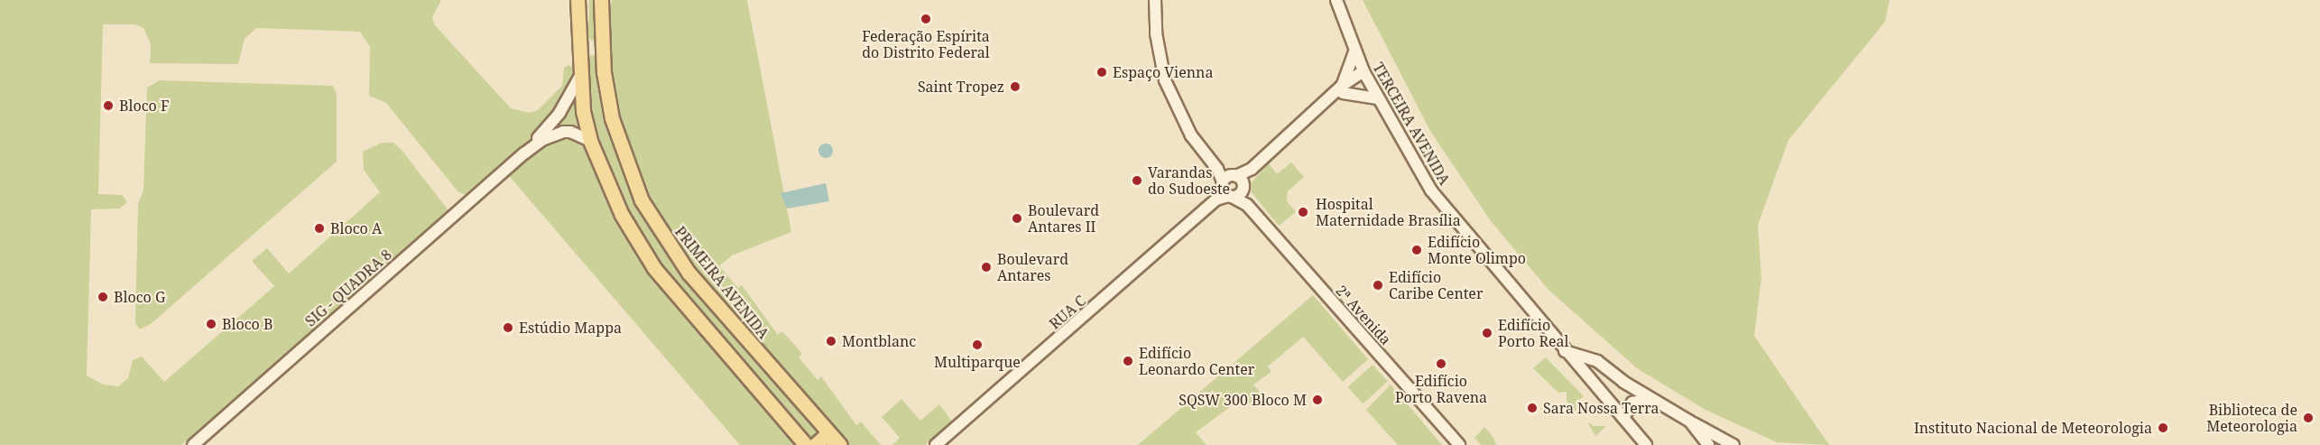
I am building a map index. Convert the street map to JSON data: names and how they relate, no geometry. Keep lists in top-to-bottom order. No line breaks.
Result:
{"streets":{"main road":["PRIMEIRA AVENIDA"],"street":["TERCEIRA AVENIDA","SIG - QUADRA 8","RUA C","2ª Avenida"]},"crossings":[["TERCEIRA AVENIDA","RUA C"],["RUA C","2ª Avenida"]],"places":["Federação Espírita do Distrito Federal","Espaço Vienna","Saint Tropez","Bloco F","Varandas do Sudoeste","Hospital Maternidade Brasília","Boulevard Antares II","Bloco A","Edifício Monte Olimpo","Boulevard Antares","Edifício Caribe Center","Bloco G","Bloco B","Estúdio Mappa","Edifício Porto Real","Montblanc","Multiparque","Edifício Leonardo Center","Edifício Porto Ravena","SQSW 300 Bloco M","Sara Nossa Terra","Biblioteca de Meteorologia","Instituto Nacional de Meteorologia"]}
